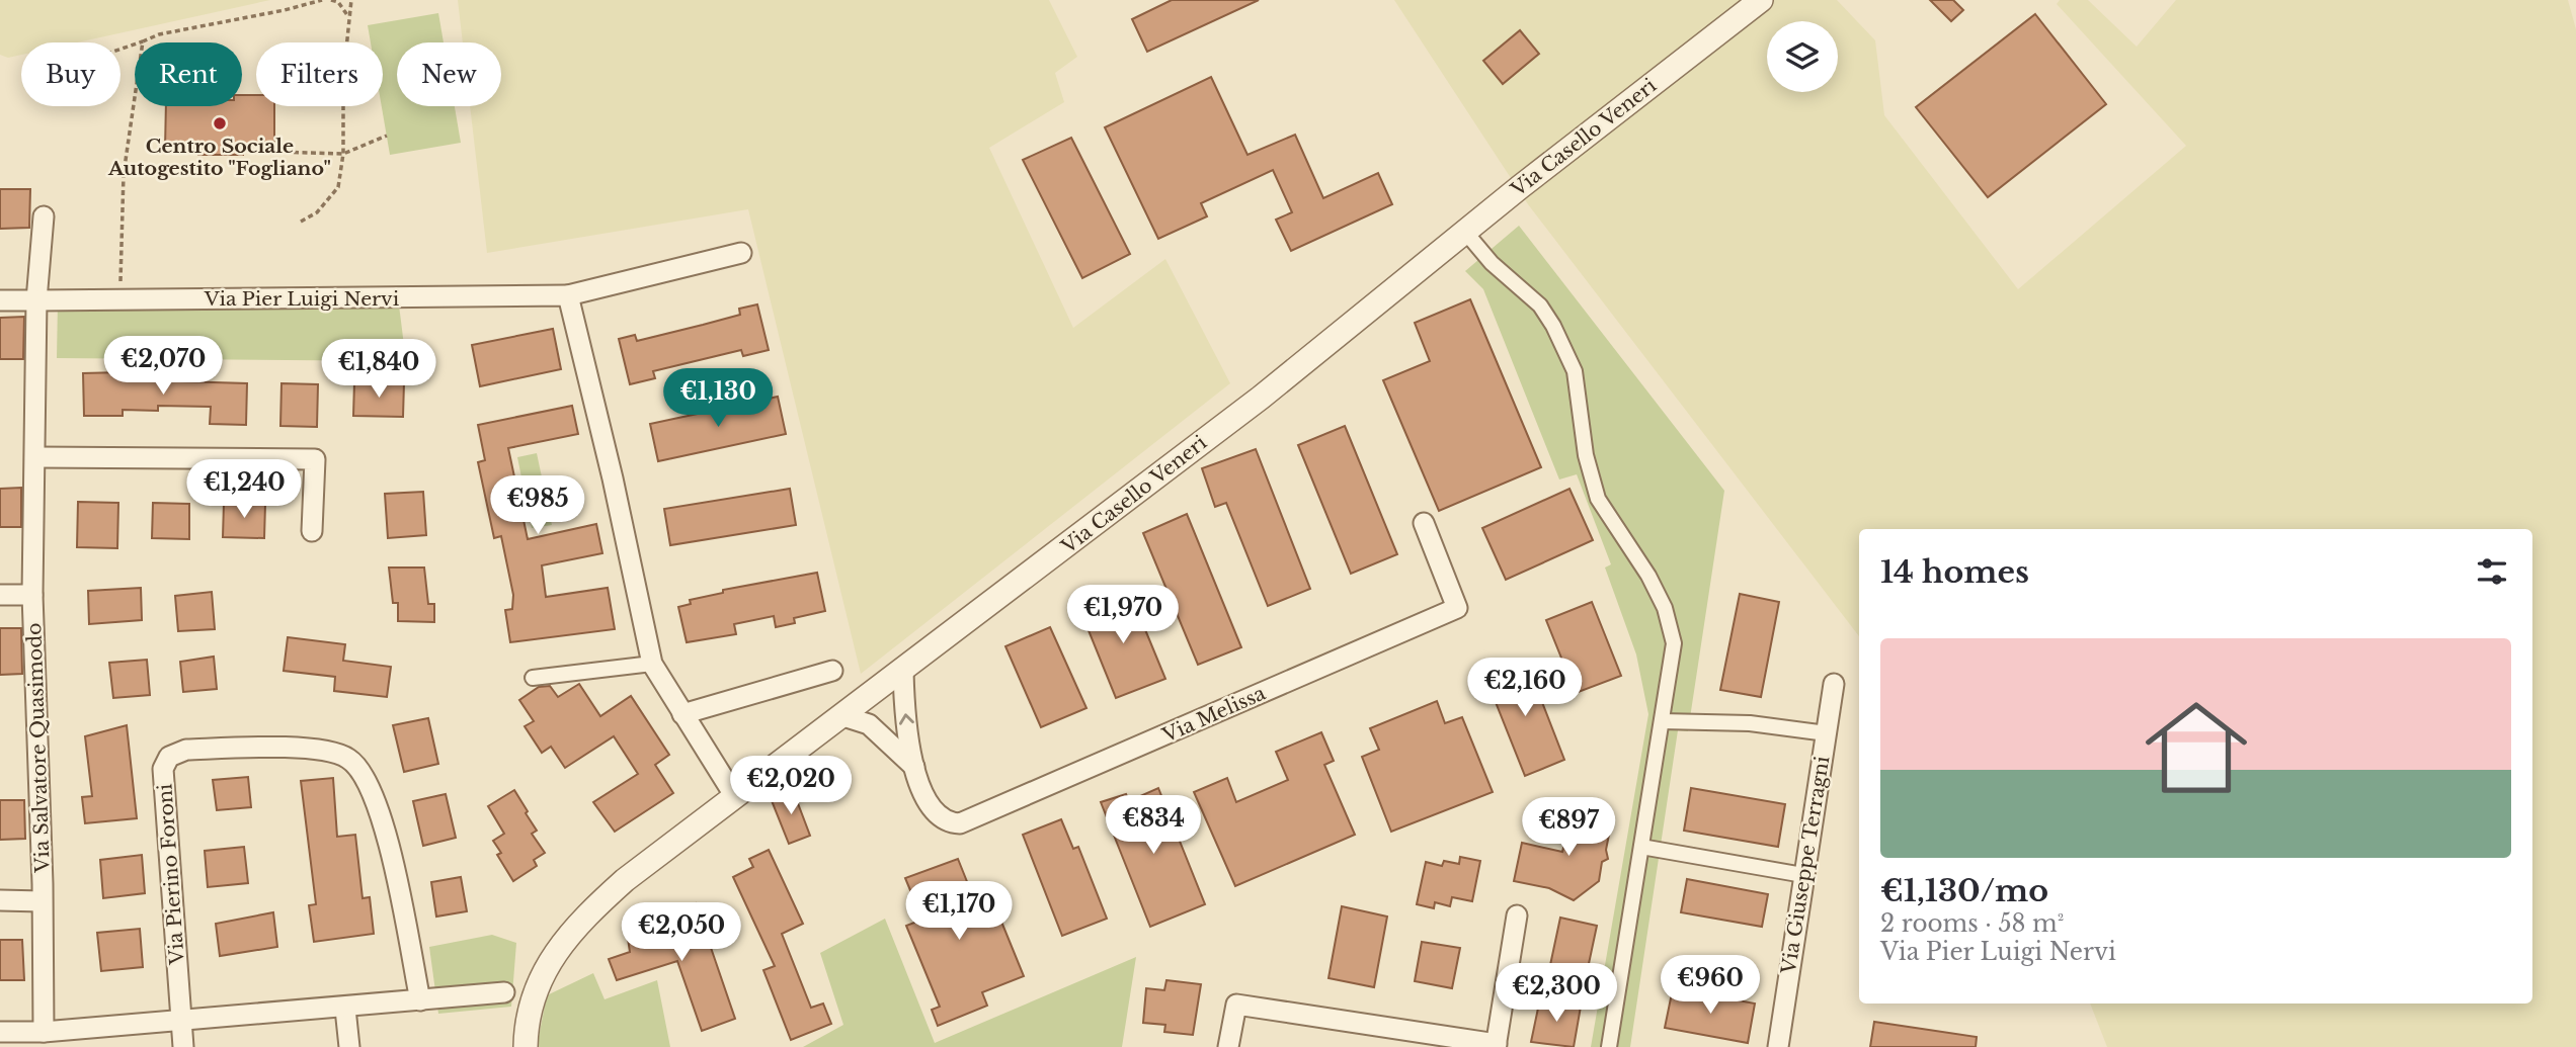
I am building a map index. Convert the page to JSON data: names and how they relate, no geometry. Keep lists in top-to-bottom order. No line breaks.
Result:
{"streets":{"street":["Via Casello Veneri","Via Pier Luigi Nervi","Via Melissa","Via Salvatore Quasimodo","Via Giuseppe Terragni","Via Pierino Foroni"]},"crossings":[["Via Casello Veneri","Via Melissa"],["Via Pier Luigi Nervi","Via Salvatore Quasimodo"]],"places":["Centro Sociale Autogestito \"Fogliano\""],"page":{"chip":["Buy","Rent","Filters","New"],"price":["€2,070","€1,840","€1,130","€1,240","€985","€1,970","€2,160","€2,020","€834","€897","€1,170","€2,050","€960","€2,300"],"heading":"14 homes","list":[{"name":"€1,130/mo","note":"2 rooms · 58 m² · Via Pier Luigi Nervi"}]}}
